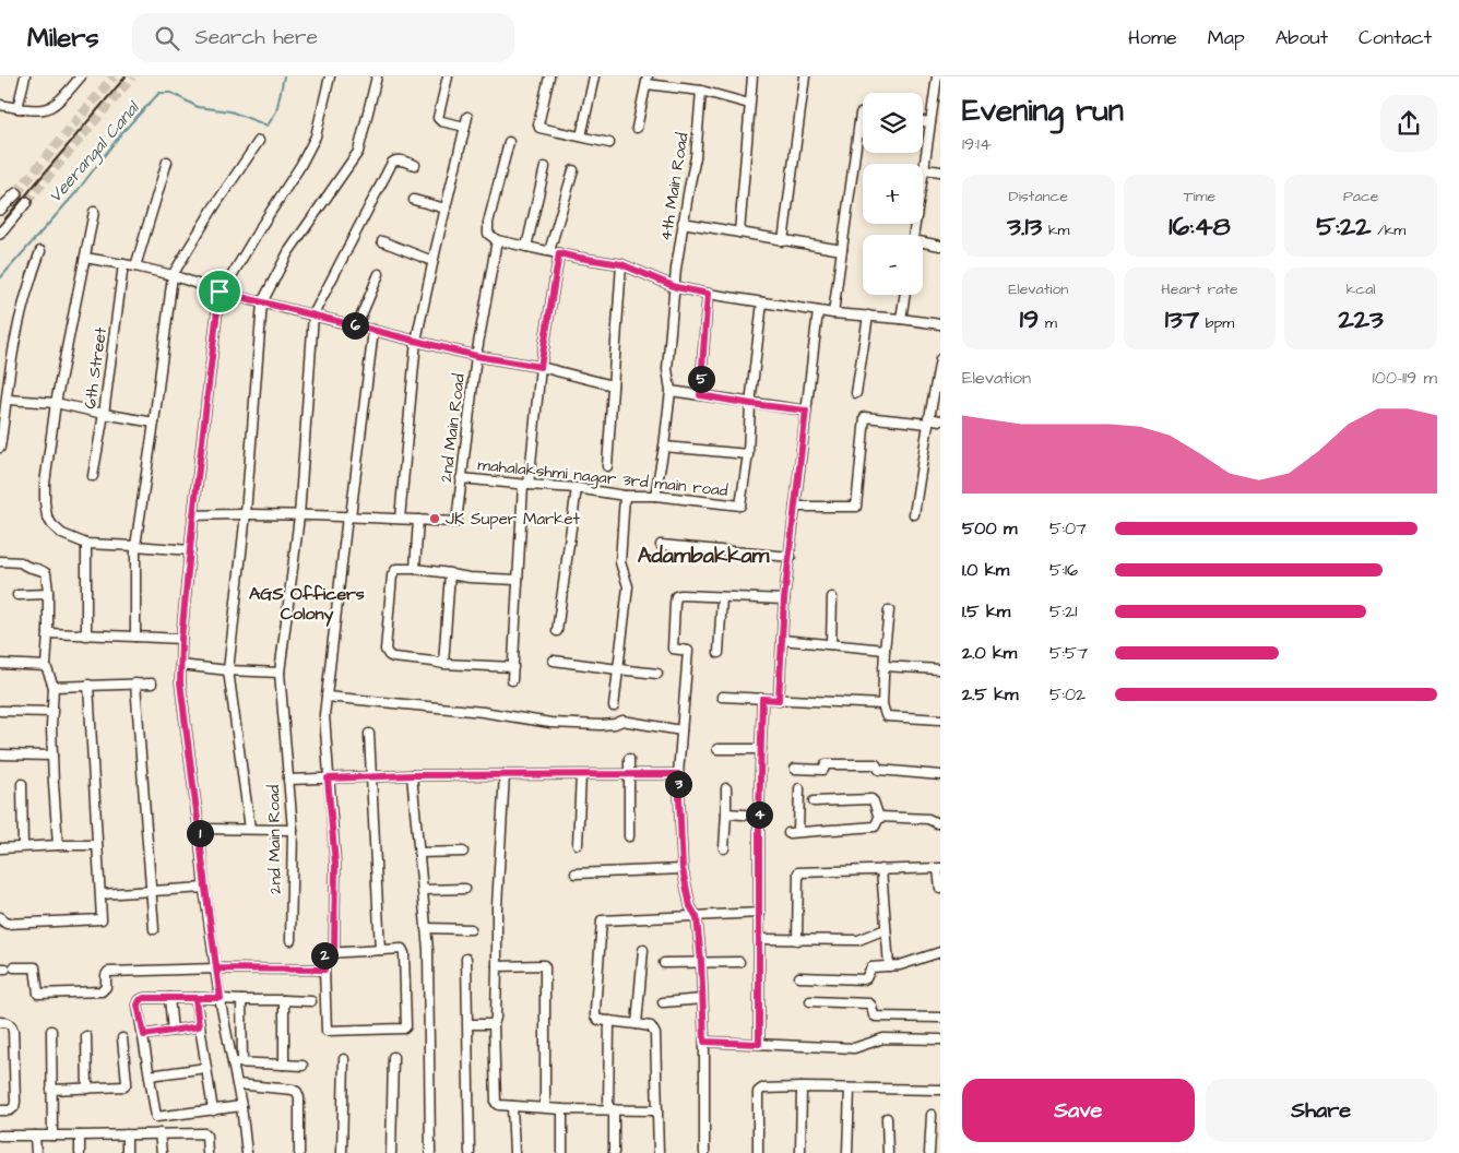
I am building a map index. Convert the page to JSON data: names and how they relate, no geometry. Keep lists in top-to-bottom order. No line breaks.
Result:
{"streets":{"street":["4th Main Road","6th Street","2nd Main Road","mahalakshmi nagar 3rd main road"]},"crossings":[["4th Main Road","mahalakshmi nagar 3rd main road"],["2nd Main Road","mahalakshmi nagar 3rd main road"]],"districts":["Adambakkam","AGS Officers Colony"],"water":["Veerangal Canal"],"places":["JK Super Market"],"page":{"header":"Milers","search":"Search here","nav":["Home","Map","About","Contact"],"heading":["Evening run","19:14"],"map_buttons":["+","−"],"stats":[["Distance","3.13 km"],["Time","16:48"],["Pace","5:22 /km"],["Elevation","19 m"],["Heart rate","137 bpm"],["kcal","223"]],"pins":["6","5","3","4","1","2"],"chart":["Elevation","100–119 m"],"list":[{"name":"500 m","note":"5:07"},{"name":"1.0 km","note":"5:16"},{"name":"1.5 km","note":"5:21"},{"name":"2.0 km","note":"5:57"},{"name":"2.5 km","note":"5:02"}],"buttons":["Save","Share"]}}
